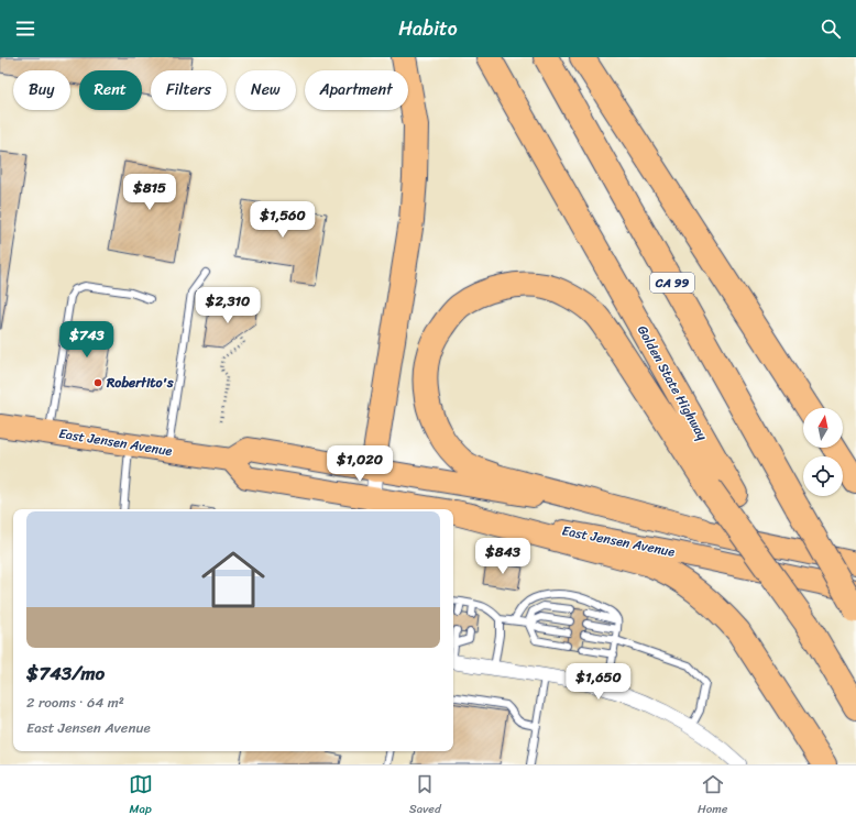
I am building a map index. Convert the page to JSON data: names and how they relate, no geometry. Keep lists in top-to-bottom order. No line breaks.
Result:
{"streets":{"highway":["CA 99","Golden State Highway"],"main road":["East Jensen Avenue"]},"places":["Robertito's"],"north":"top","page":{"header":"Habito","chip":["Buy","Rent","Filters","New","Apartment"],"price":["$815","$1,560","$2,310","$743","$1,020","$843","$1,650"],"list":[{"name":"$743/mo","note":"2 rooms · 64 m² · East Jensen Avenue"}],"tabs":["Map","Saved","Home"]}}
